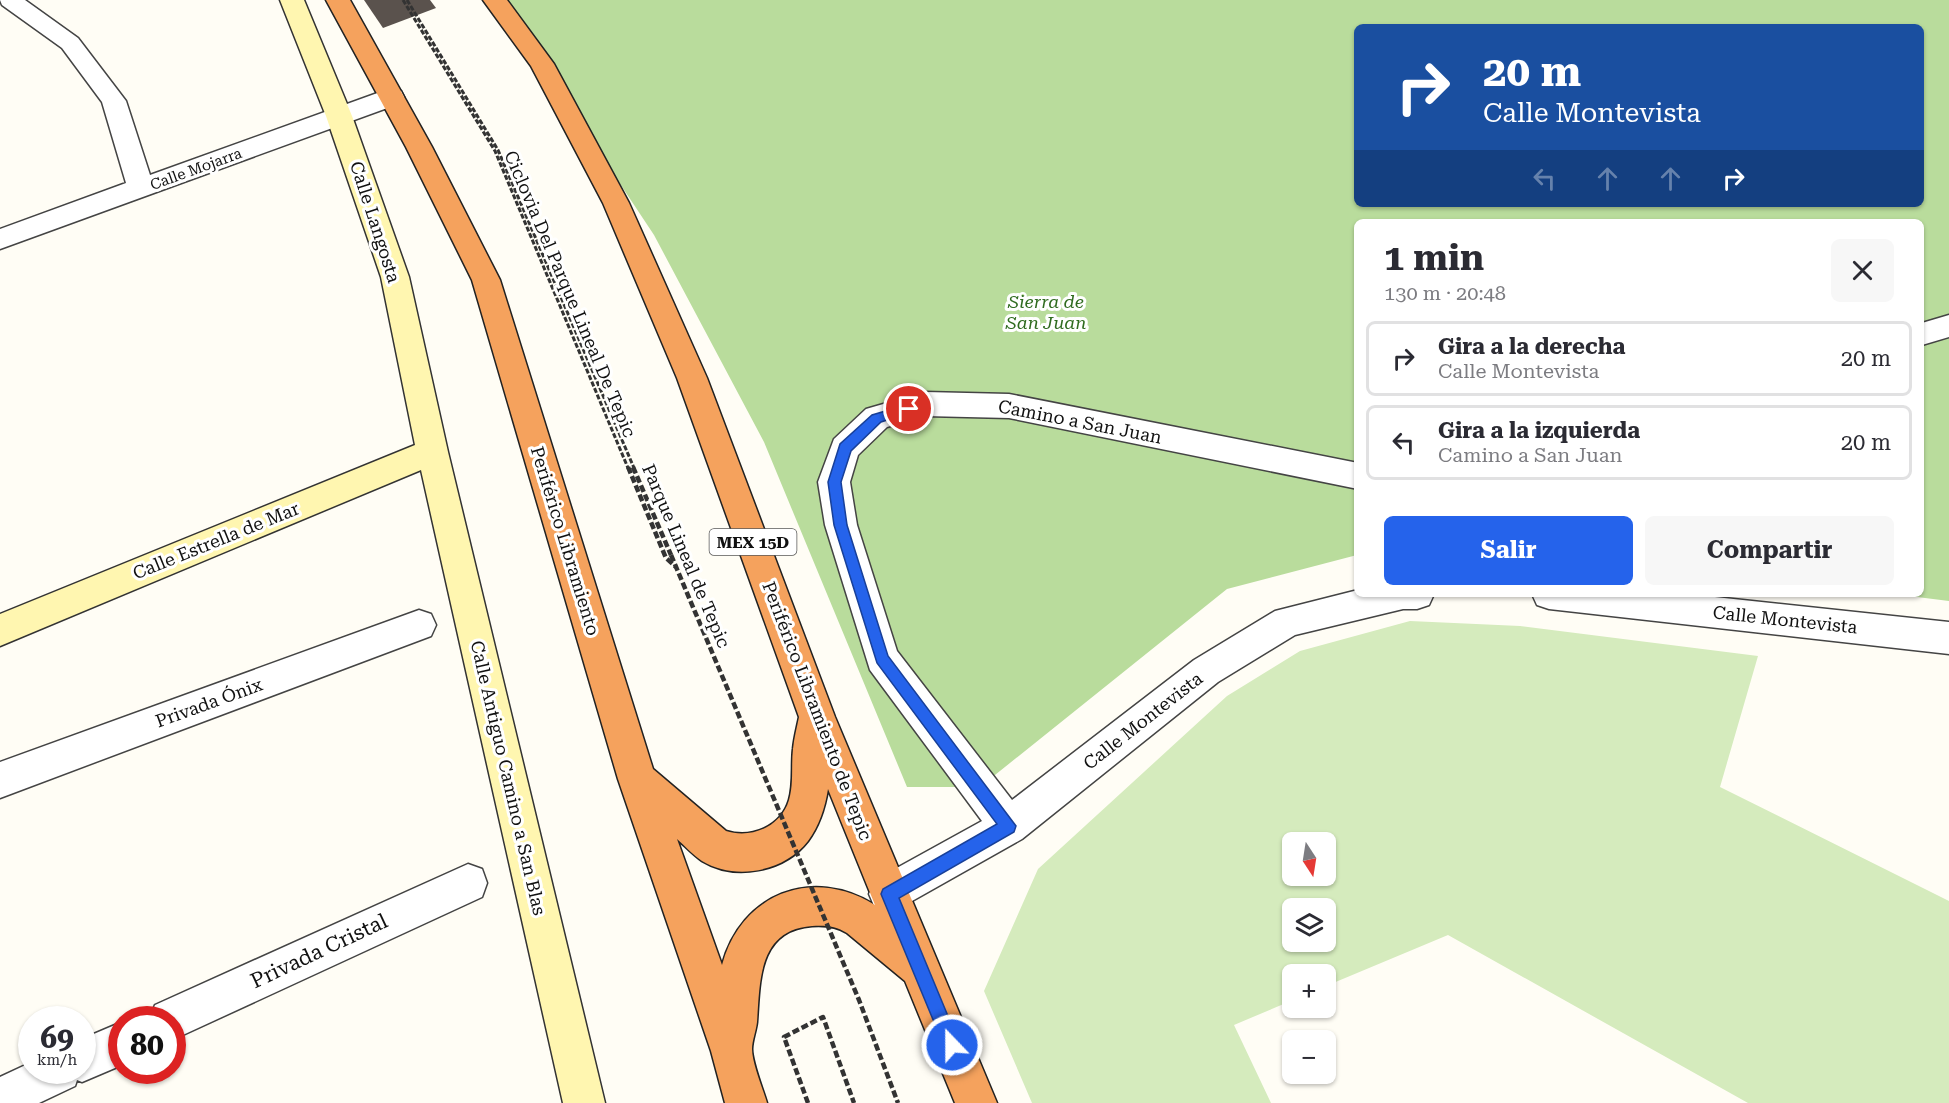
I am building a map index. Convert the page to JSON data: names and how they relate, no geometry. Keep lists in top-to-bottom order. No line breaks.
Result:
{"streets":{"highway":["Periférico Libramiento","MEX 15D","Periférico Libramiento de Tepic"],"street":["Calle Mojarra","Calle Langosta","Camino a San Juan","Calle Estrella de Mar","Calle Montevista","Privada Ónix","Calle Antiguo Camino a San Blas","Privada Cristal"],"path":["Ciclovia Del Parque Lineal De Tepic","Parque Lineal de Tepic"]},"crossings":[["Calle Mojarra","Calle Langosta"],["Calle Mojarra","Periférico Libramiento"],["Calle Langosta","Calle Estrella de Mar"],["Calle Langosta","Calle Antiguo Camino a San Blas"],["Ciclovia Del Parque Lineal De Tepic","Parque Lineal de Tepic"],["Camino a San Juan","Calle Montevista"],["Calle Estrella de Mar","Calle Antiguo Camino a San Blas"],["Calle Montevista","Periférico Libramiento de Tepic"]],"parks":["Sierra de San Juan"],"north":"bottom","page":{"turn":["20 m","Calle Montevista"],"heading":["1 min","130 m · 20:48"],"list":[{"name":"Gira a la derecha","note":"Calle Montevista","value":"20 m"},{"name":"Gira a la izquierda","note":"Camino a San Juan","value":"20 m"}],"buttons":["Salir","Compartir"],"map_buttons":["+","−"],"speed":"69 km/h","limit":"80"}}
